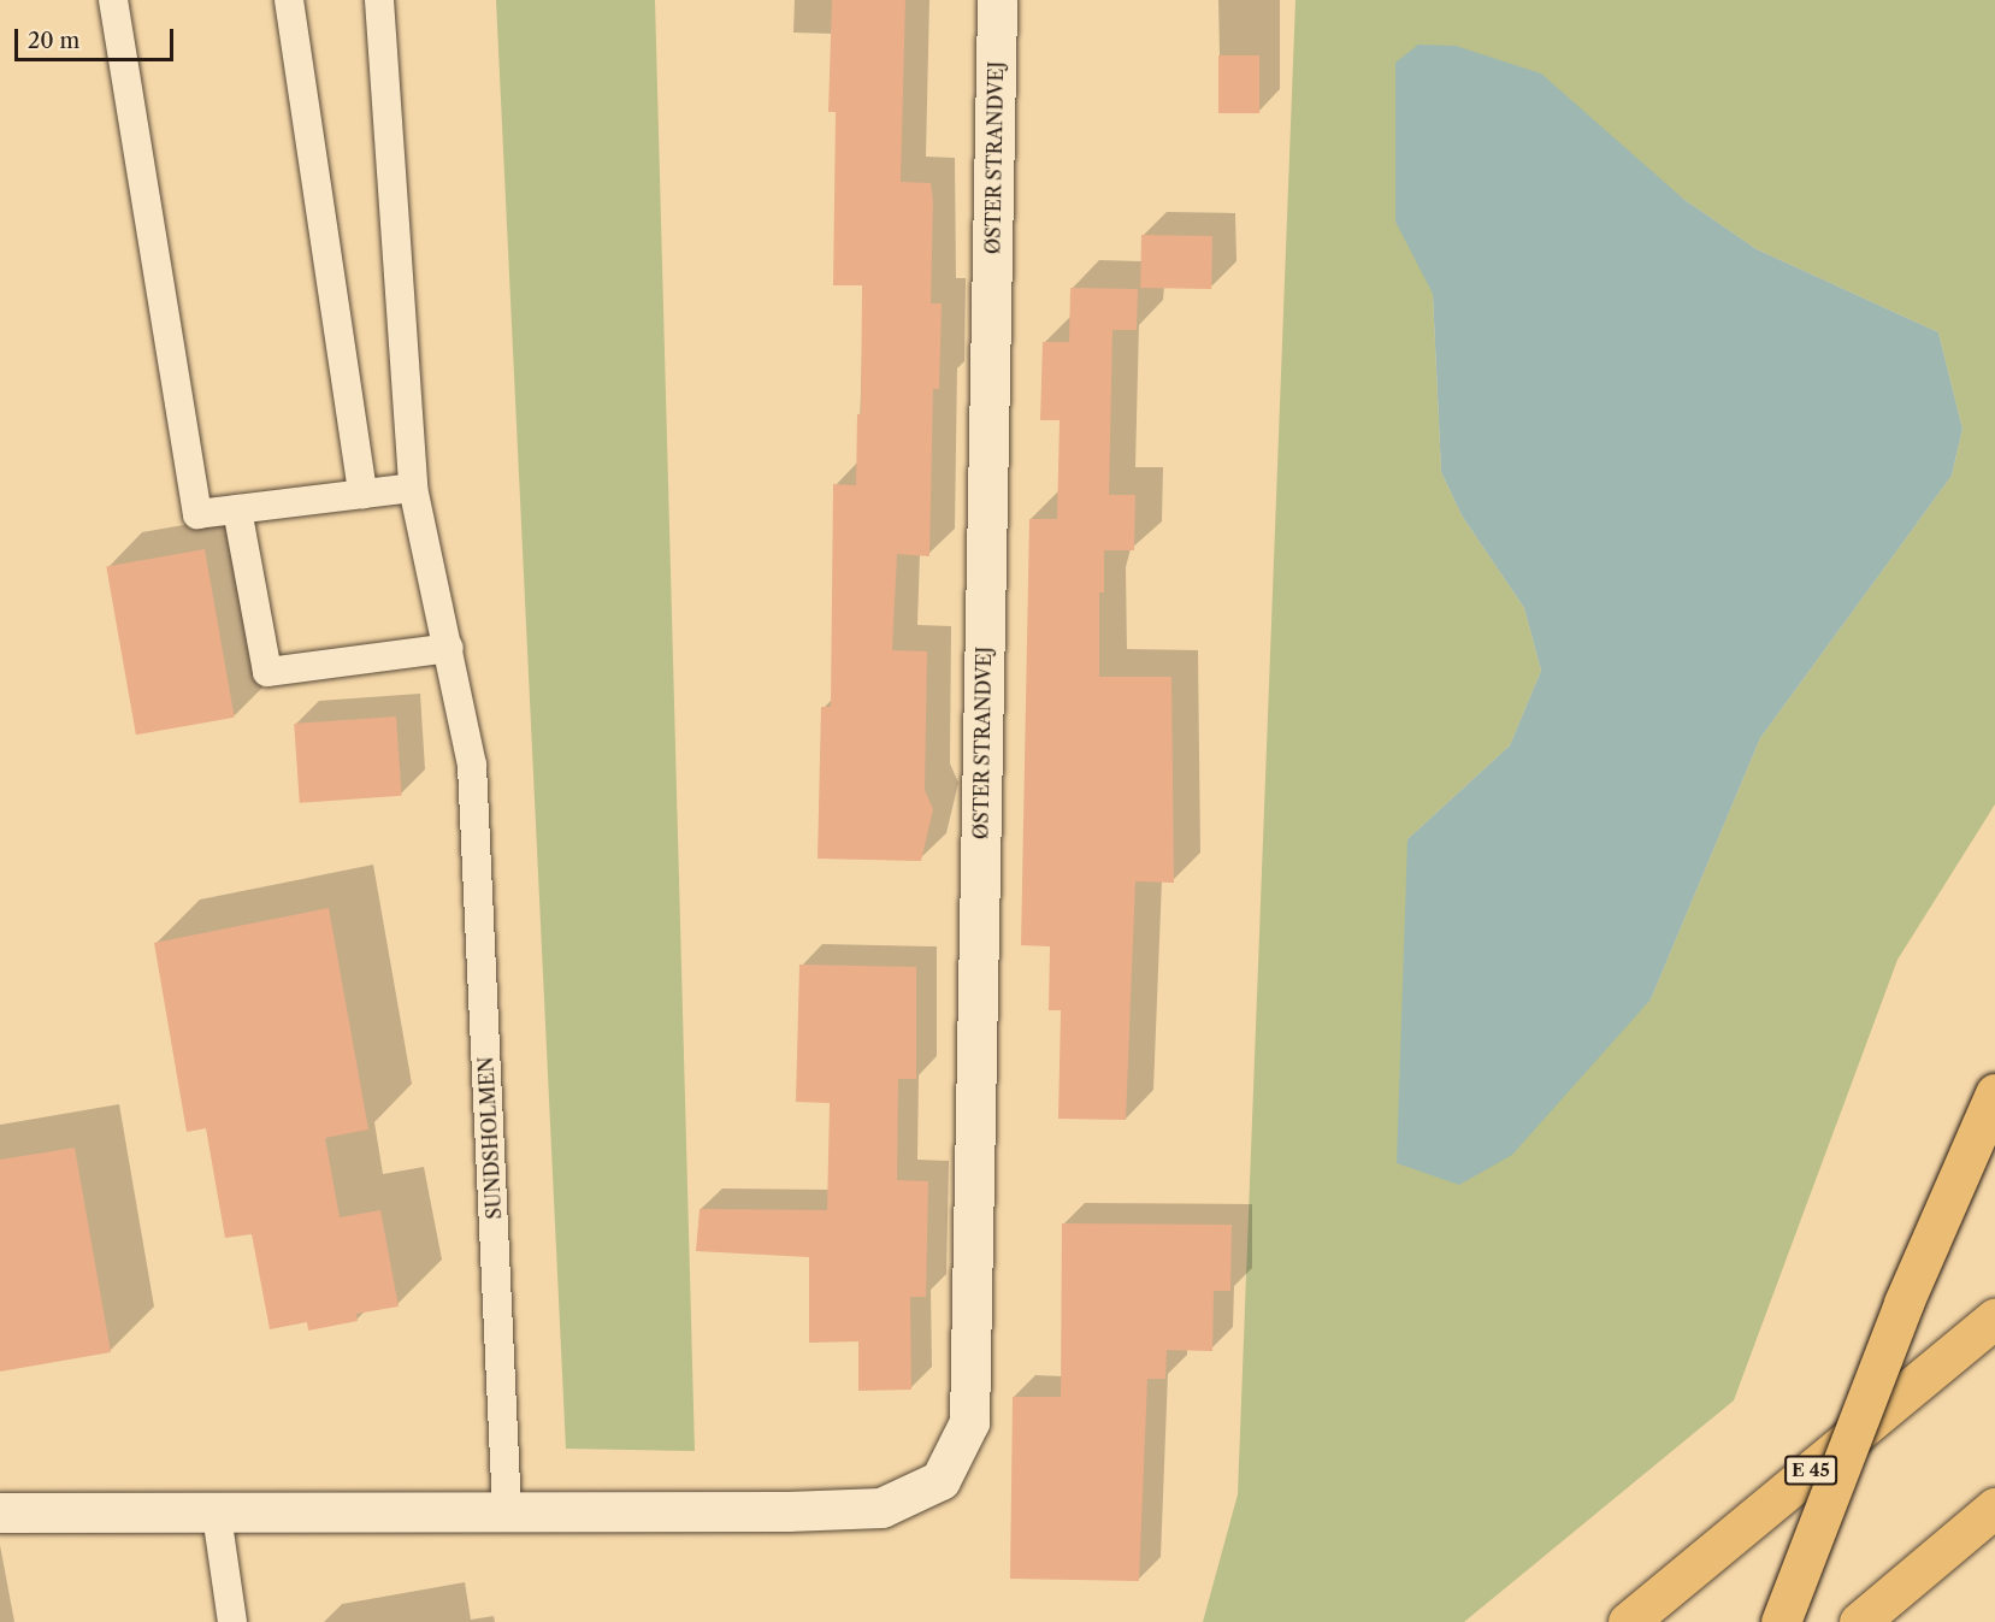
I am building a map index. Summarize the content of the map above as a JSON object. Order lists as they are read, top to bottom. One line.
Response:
{"streets":{"highway":["E 45"],"street":["ØSTER STRANDVEJ"],"lane":["SUNDSHOLMEN"]},"crossings":[["ØSTER STRANDVEJ","SUNDSHOLMEN"]],"scale_bar":"20 m"}
